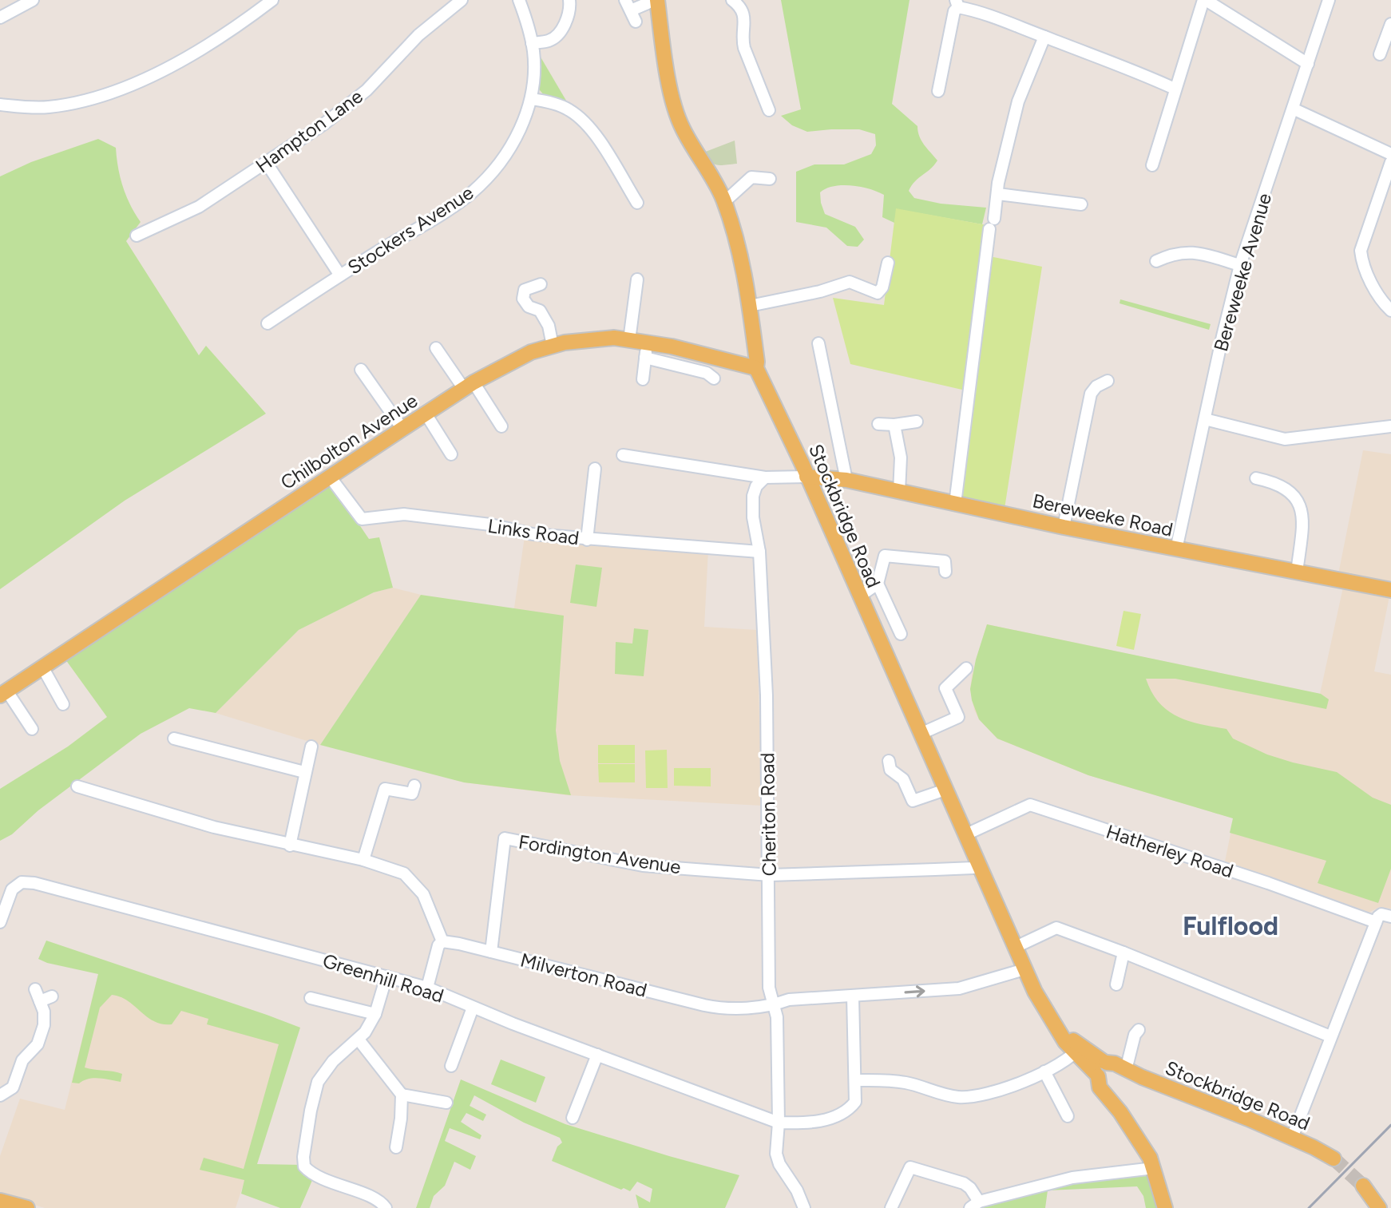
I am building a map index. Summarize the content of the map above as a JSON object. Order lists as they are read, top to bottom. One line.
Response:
{"streets":{"main road":["Chilbolton Avenue","Bereweeke Road","Stockbridge Road"],"street":["Hampton Lane","Stockers Avenue","Bereweeke Avenue","Links Road","Cheriton Road","Hatherley Road","Fordington Avenue","Milverton Road","Greenhill Road"]},"crossings":[["Bereweeke Avenue","Bereweeke Road"],["Chilbolton Avenue","Stockbridge Road"],["Chilbolton Avenue","Links Road"],["Bereweeke Road","Stockbridge Road"],["Stockbridge Road","Hatherley Road"],["Stockbridge Road","Milverton Road"],["Links Road","Cheriton Road"],["Cheriton Road","Fordington Avenue"],["Cheriton Road","Milverton Road"],["Cheriton Road","Greenhill Road"],["Fordington Avenue","Milverton Road"]],"districts":["Fulflood"]}
